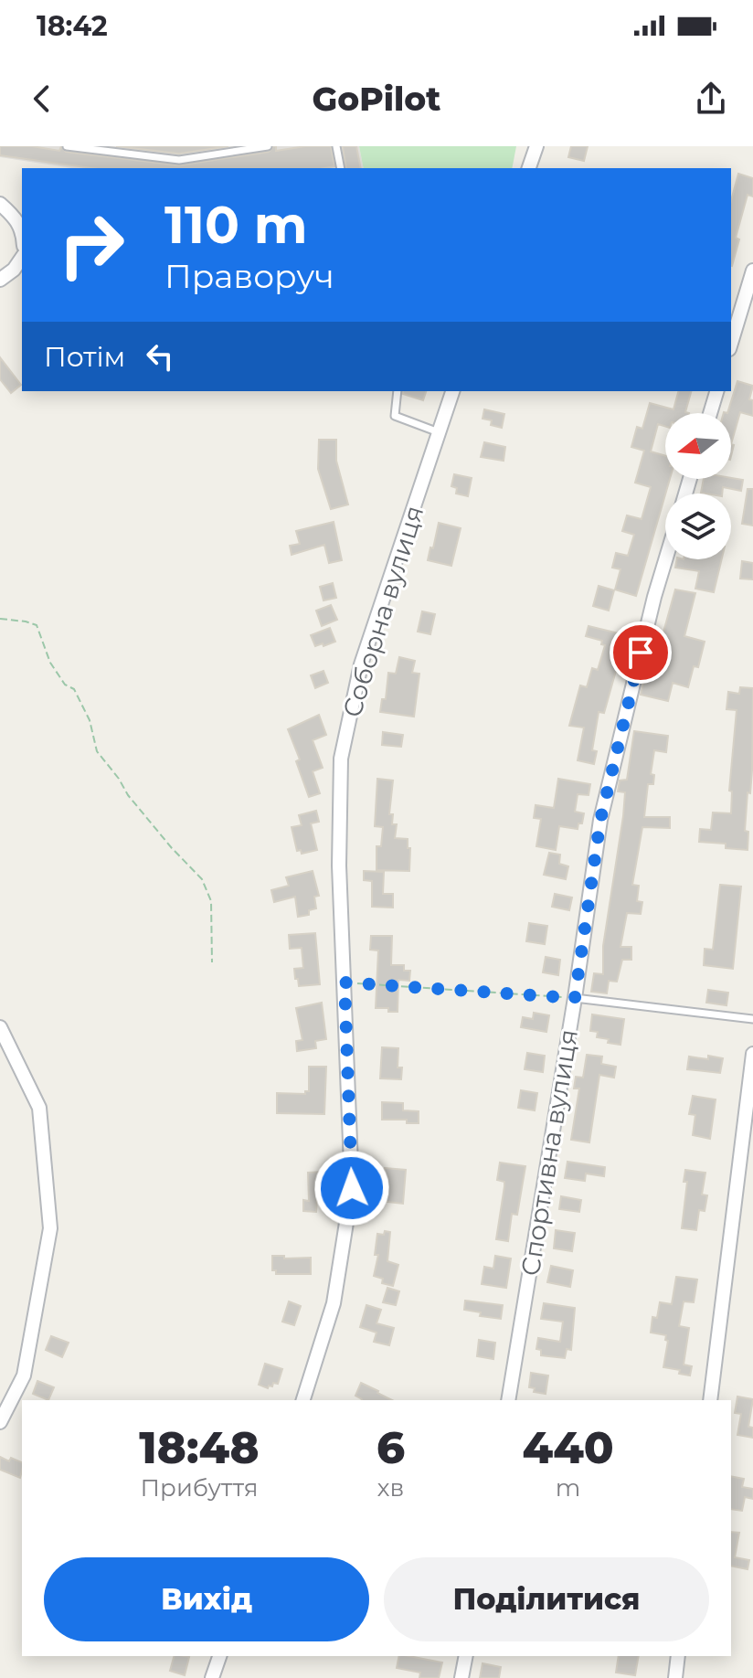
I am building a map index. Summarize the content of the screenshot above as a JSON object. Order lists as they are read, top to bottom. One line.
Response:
{"streets":{"street":["Соборна вулиця","Спортивна вулиця"]},"north":"left","page":{"status":"18:42","header":"GoPilot","turn":["110 m","Праворуч"],"then":"Потім","eta":["18:48","Прибуття","6","хв","440","m"],"buttons":["Вихід","Поділитися"]}}
